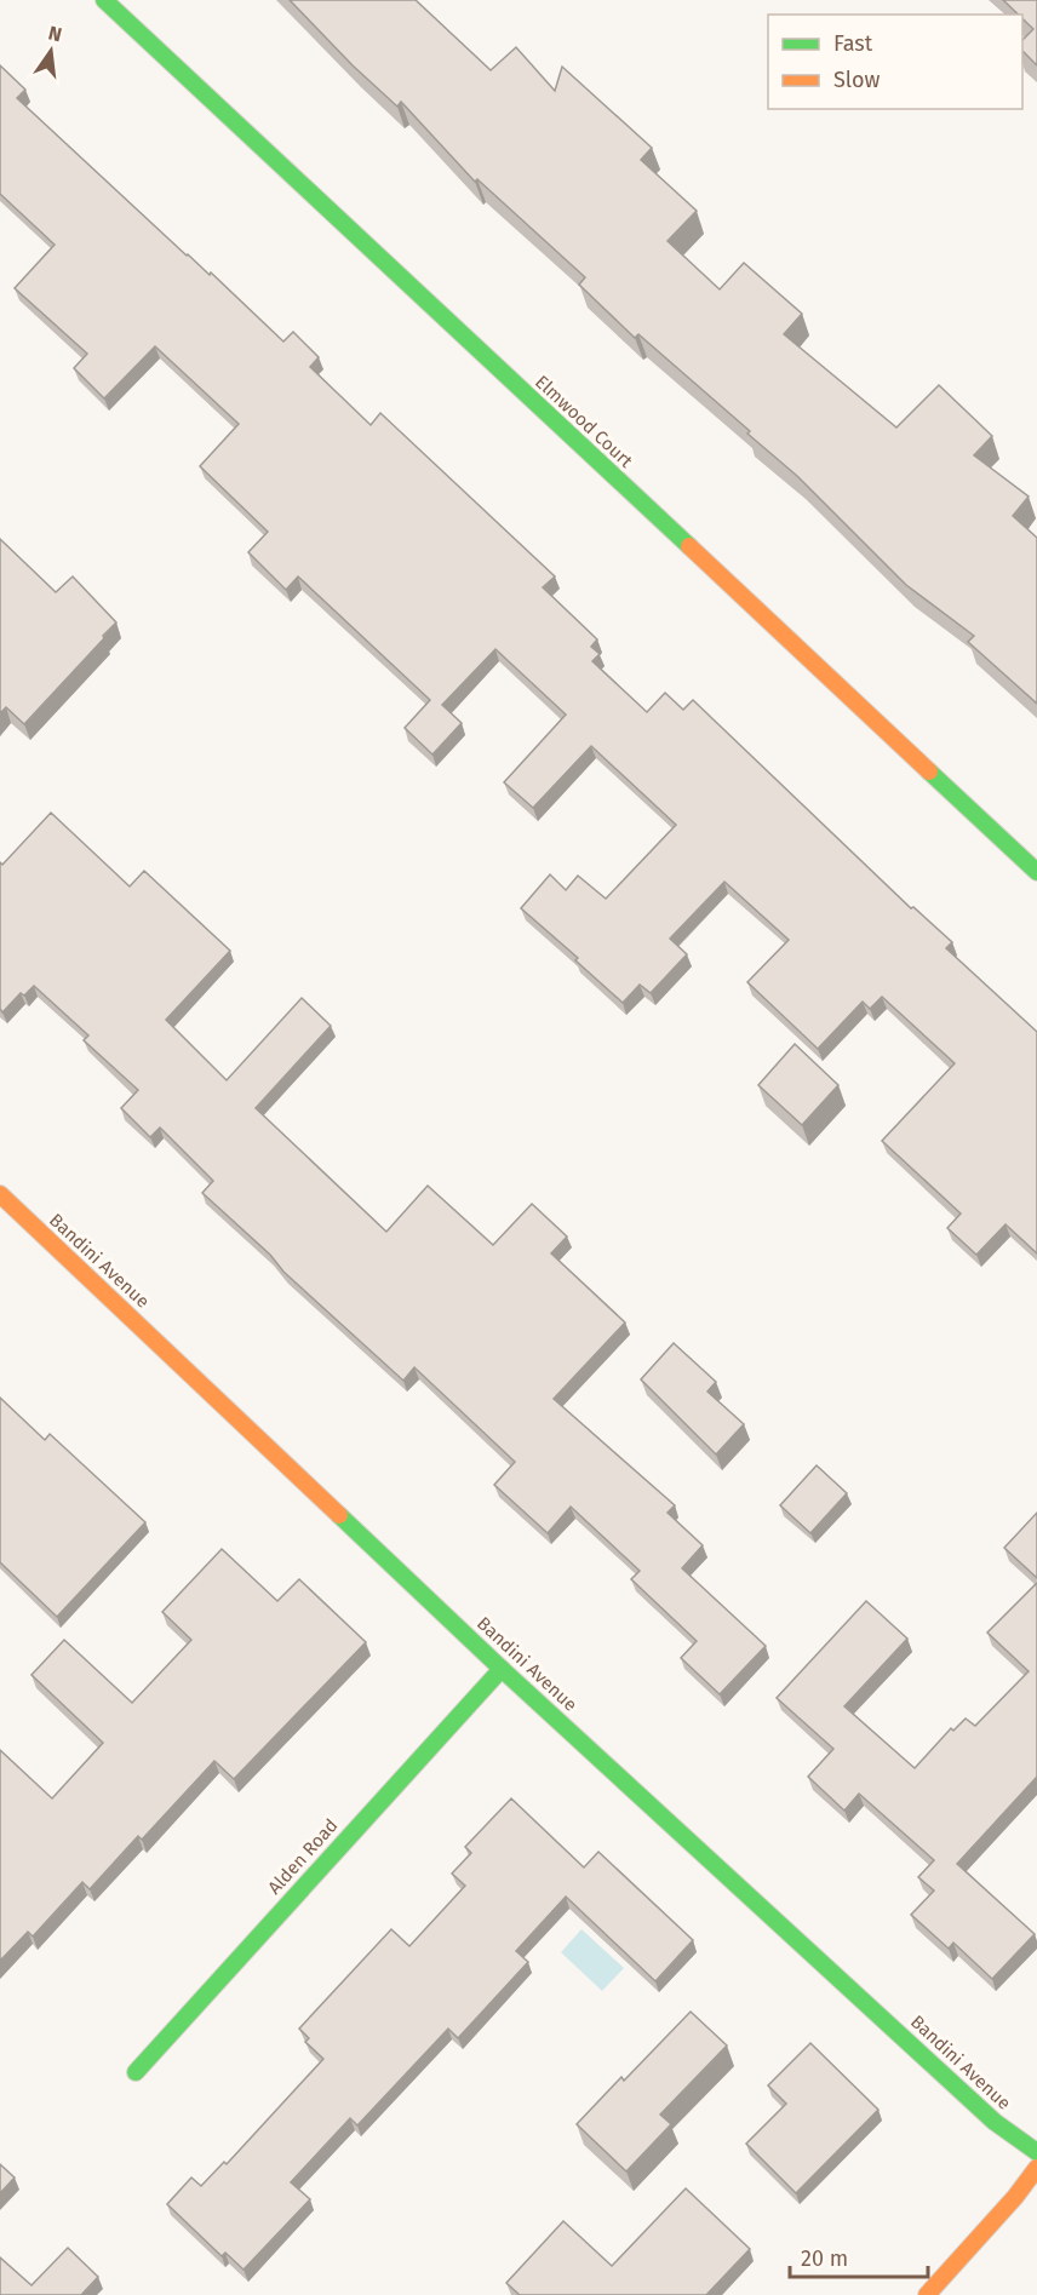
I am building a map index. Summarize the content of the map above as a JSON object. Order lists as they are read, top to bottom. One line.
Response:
{"streets":{"street":["Elmwood Court","Bandini Avenue","Alden Road"]},"crossings":[["Bandini Avenue","Alden Road"]],"legend":["Fast","Slow"],"scale_bar":"20 m","north":"top"}
